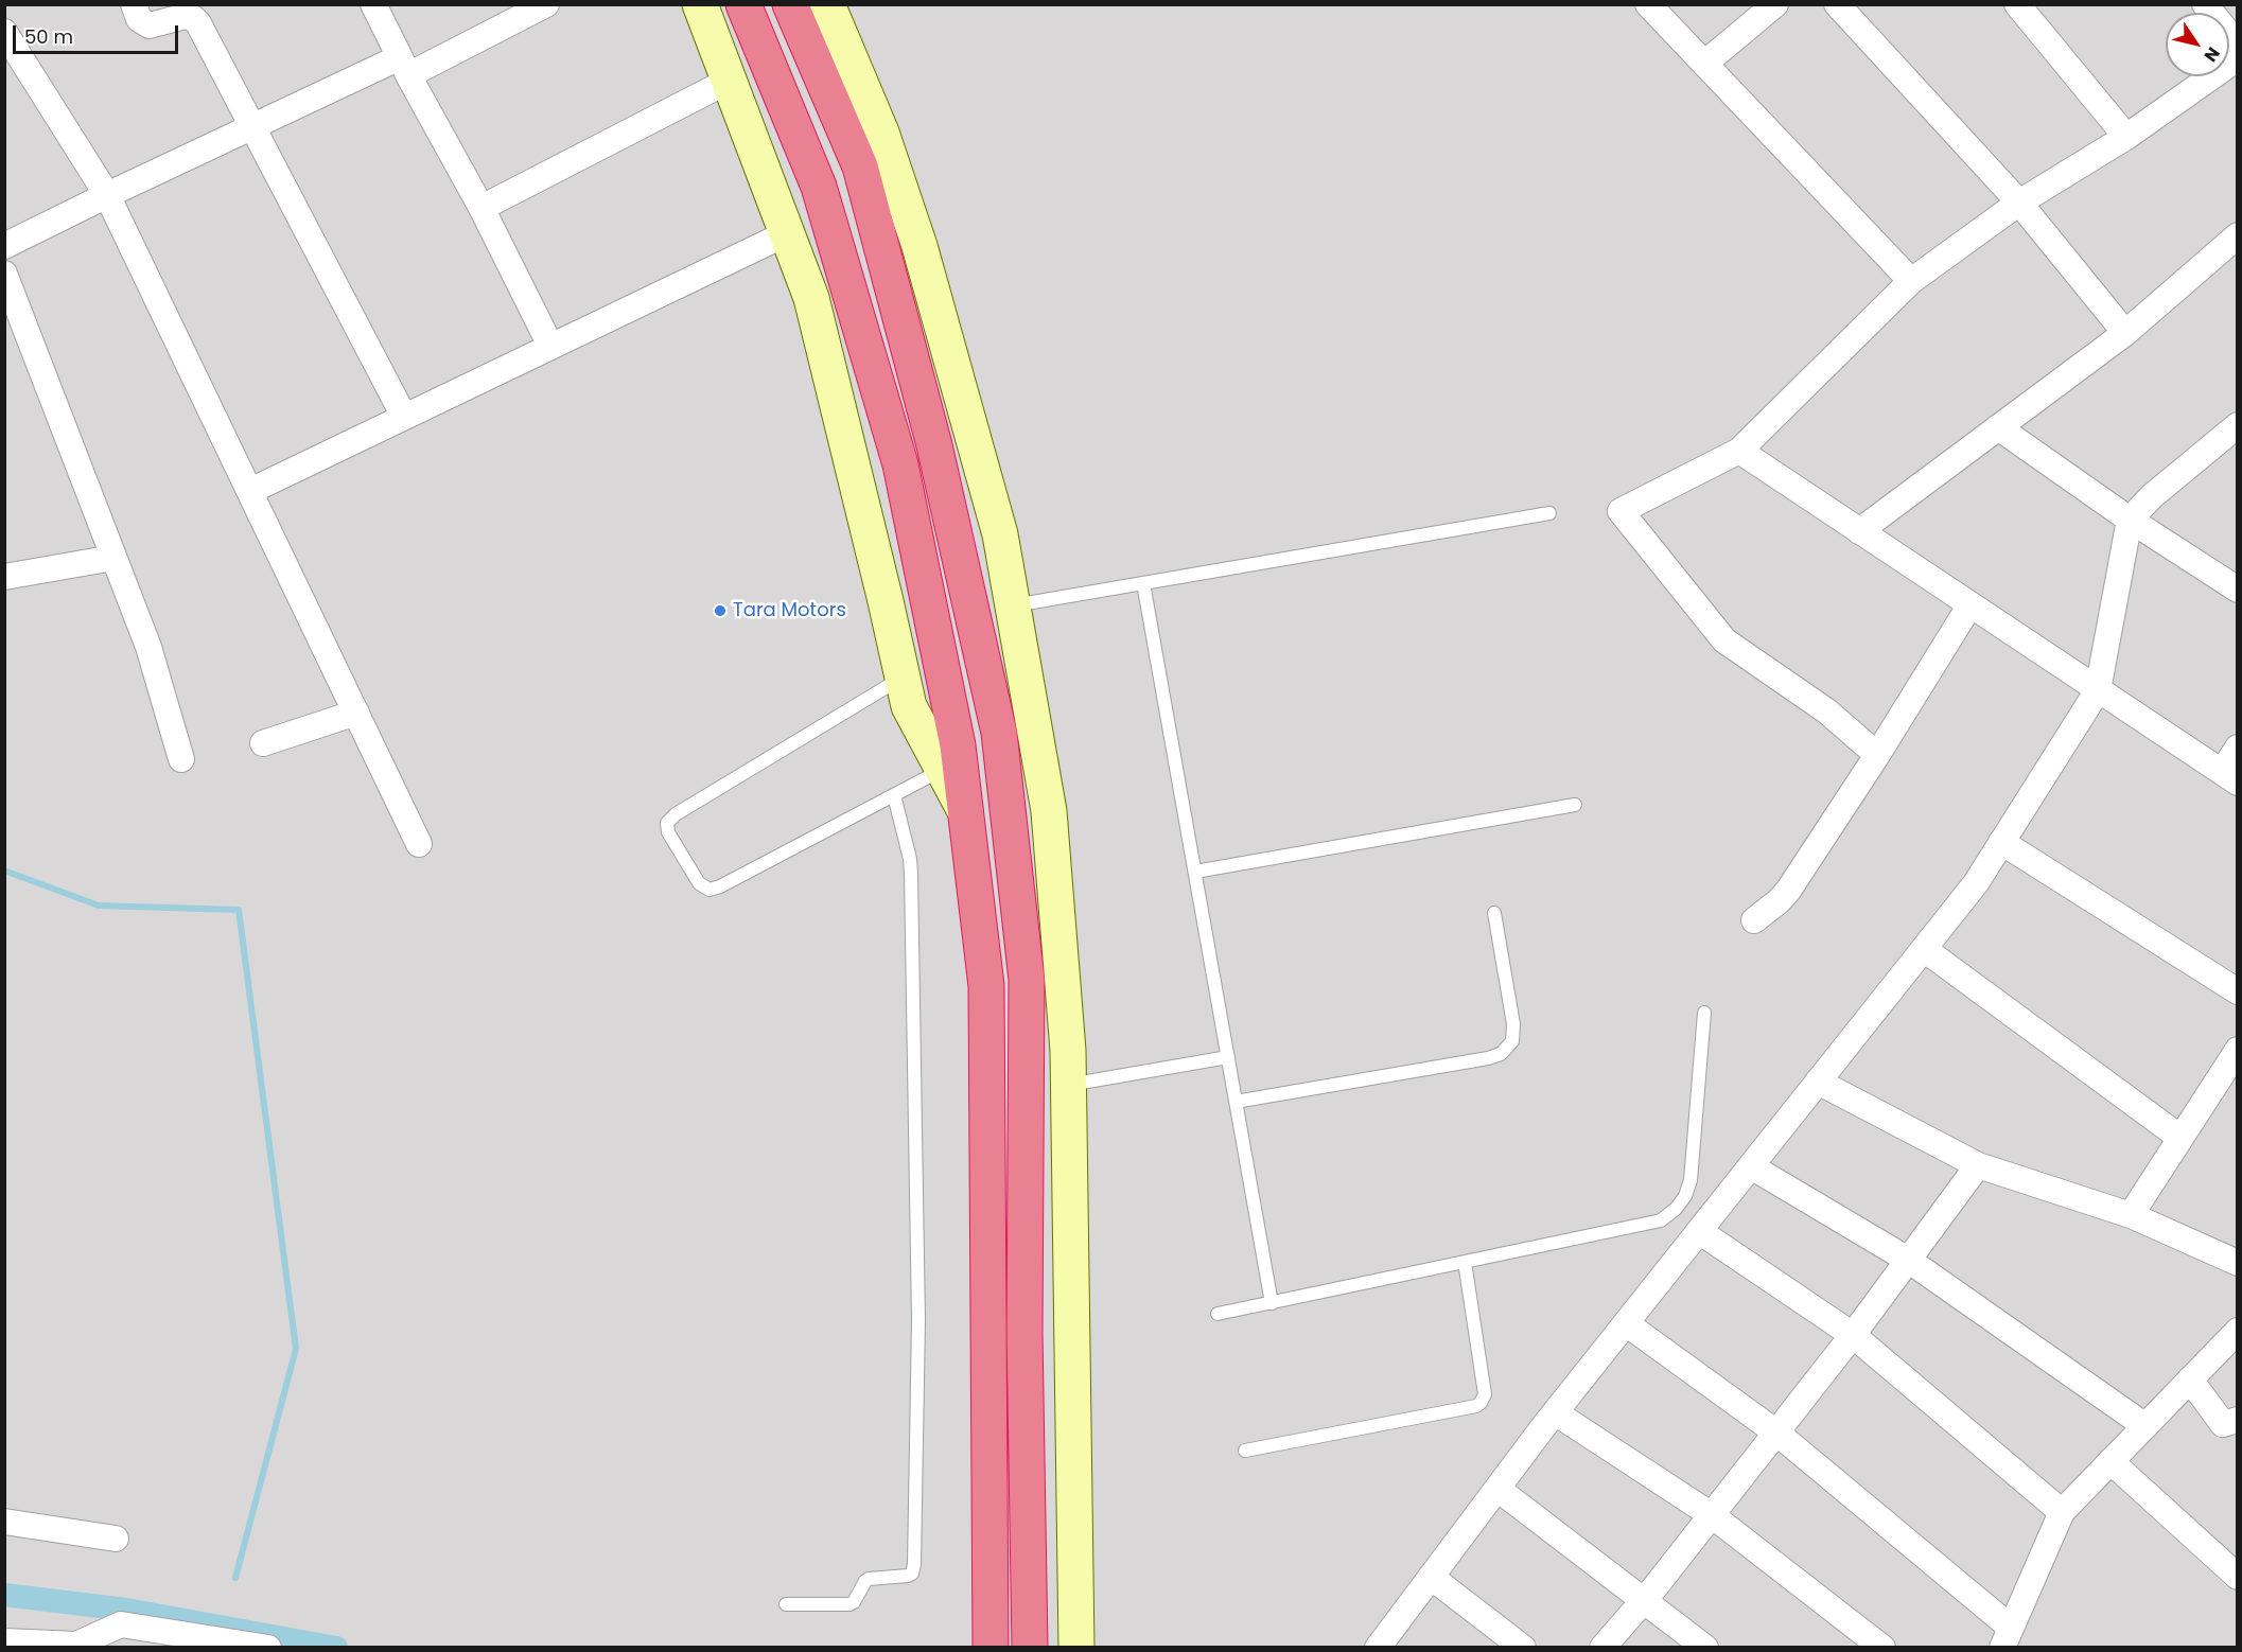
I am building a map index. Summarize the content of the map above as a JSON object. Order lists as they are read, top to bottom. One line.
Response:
{"places":["Tara Motors"],"scale_bar":"50 m","north":"bottom right"}
